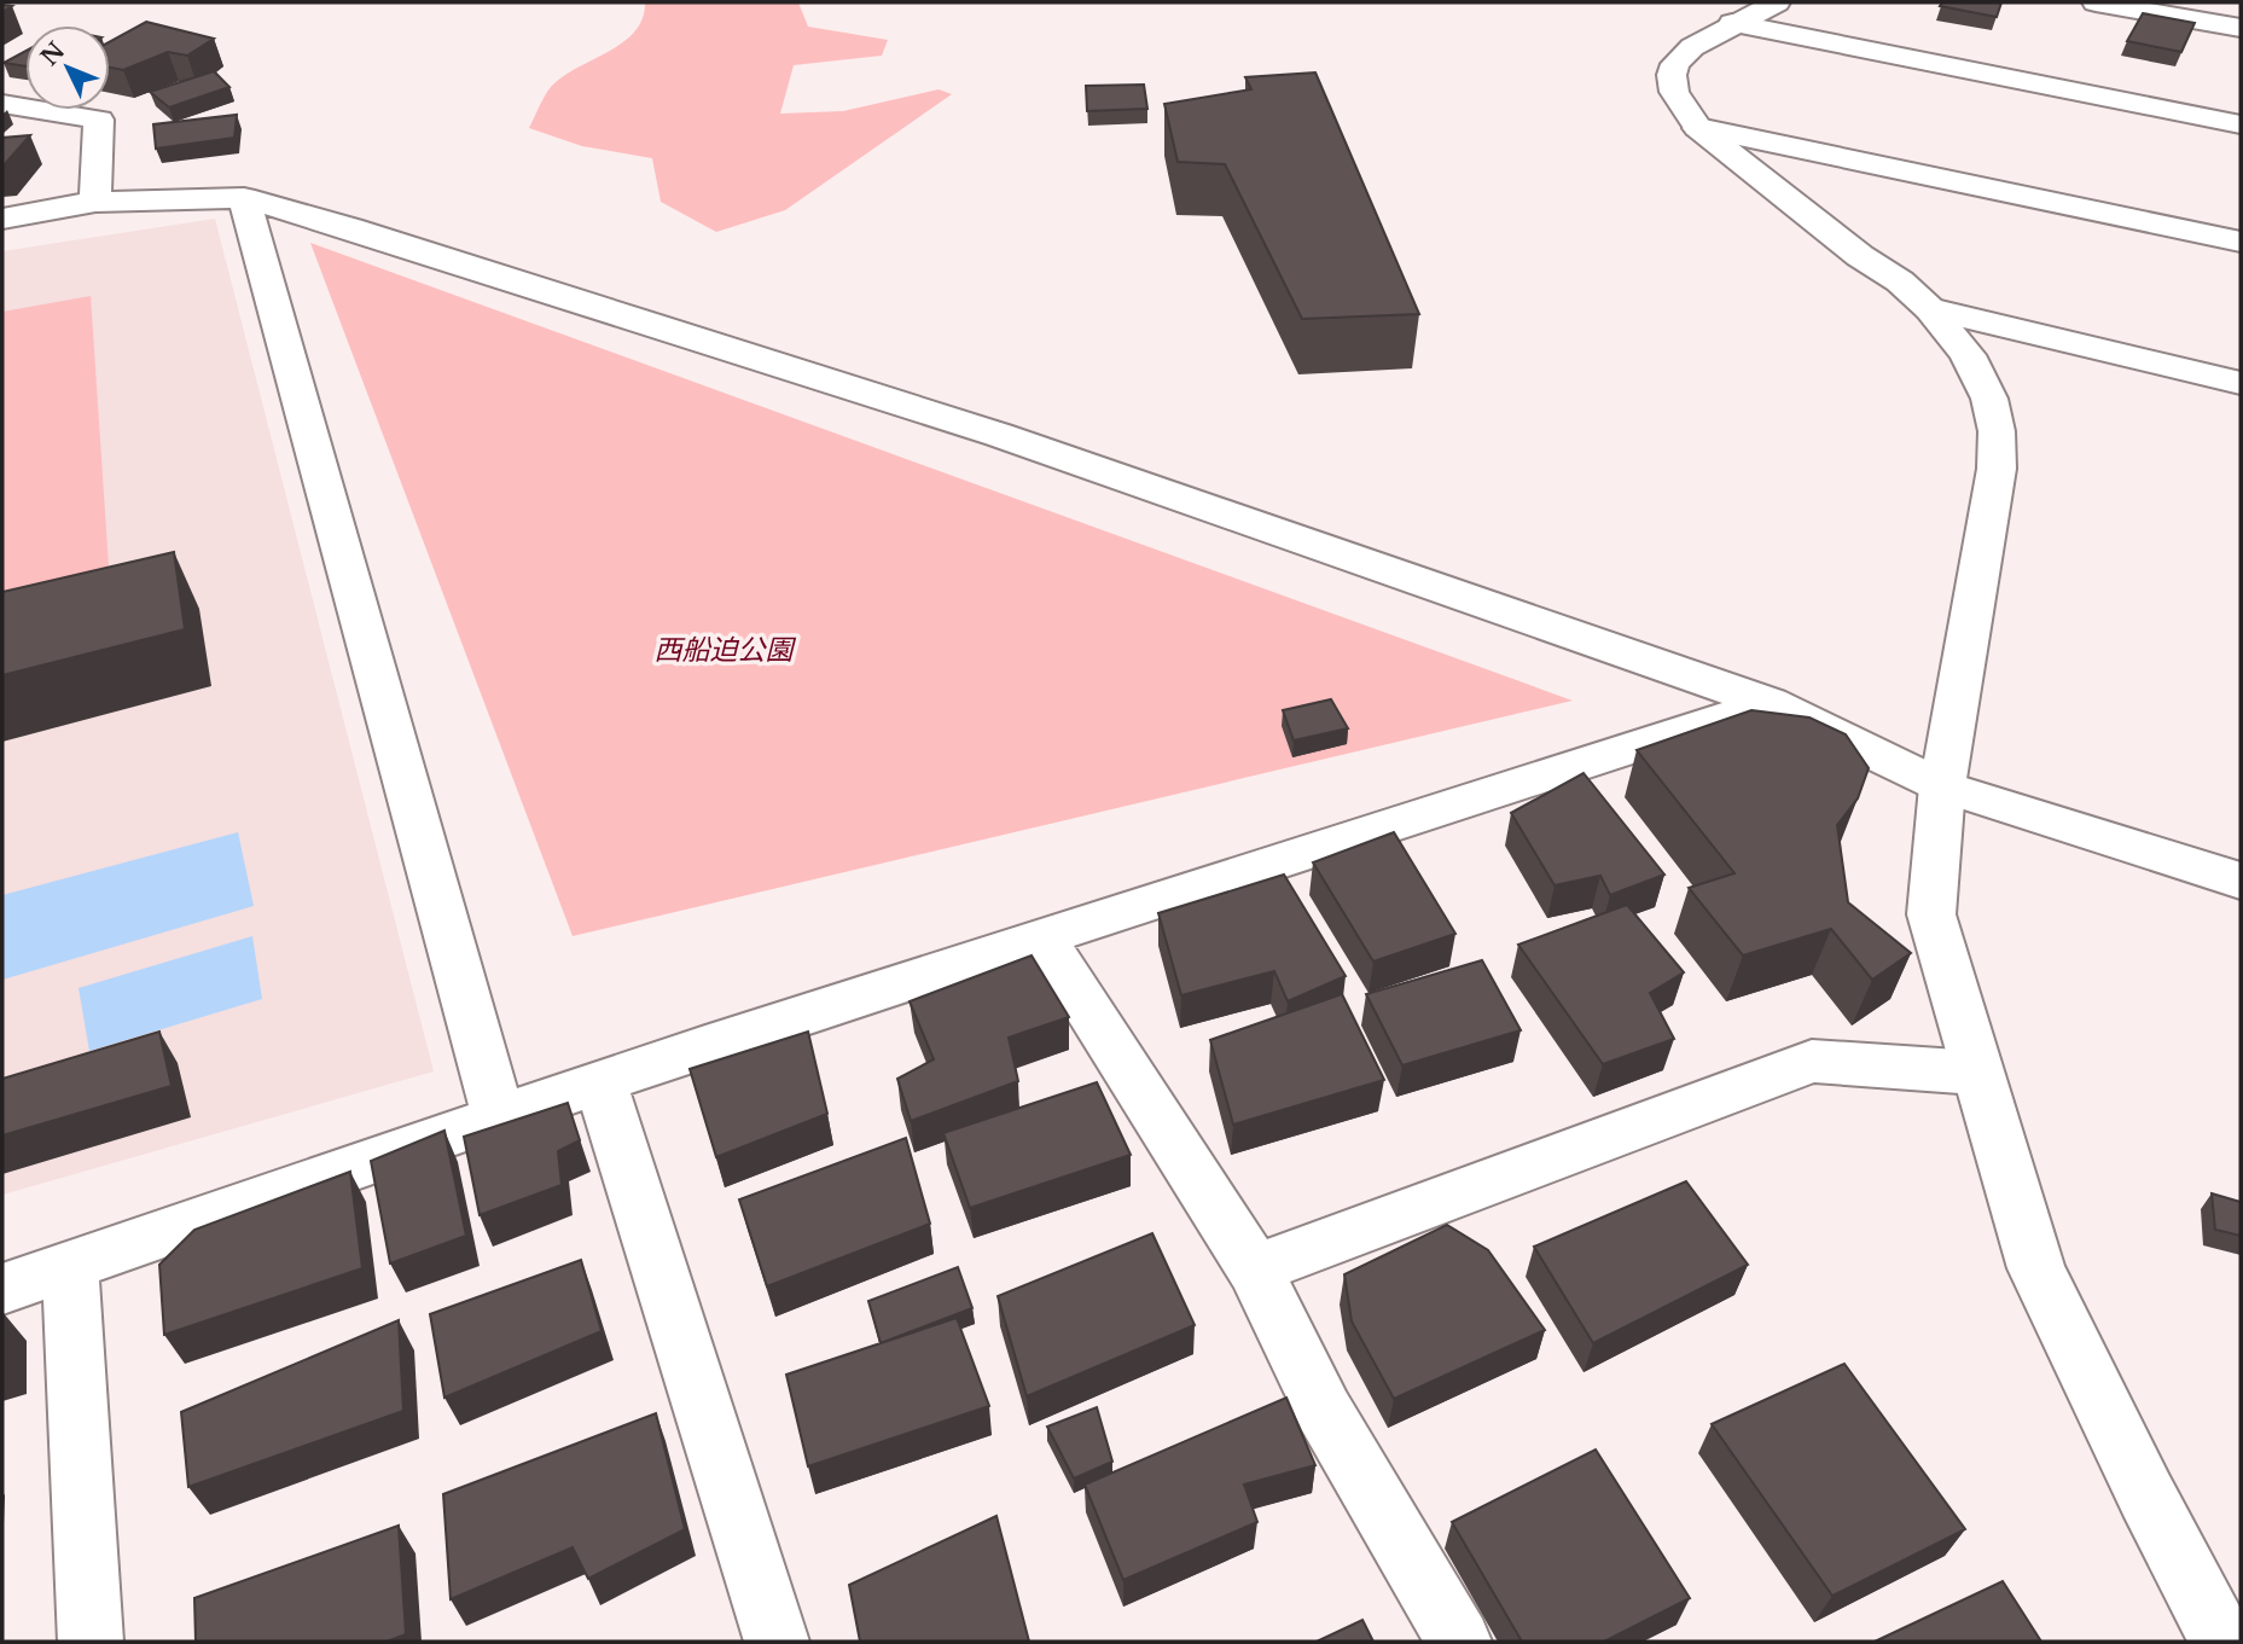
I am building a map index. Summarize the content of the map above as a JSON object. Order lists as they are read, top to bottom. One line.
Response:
{"parks":["西船迫公園"],"north":"top left"}
